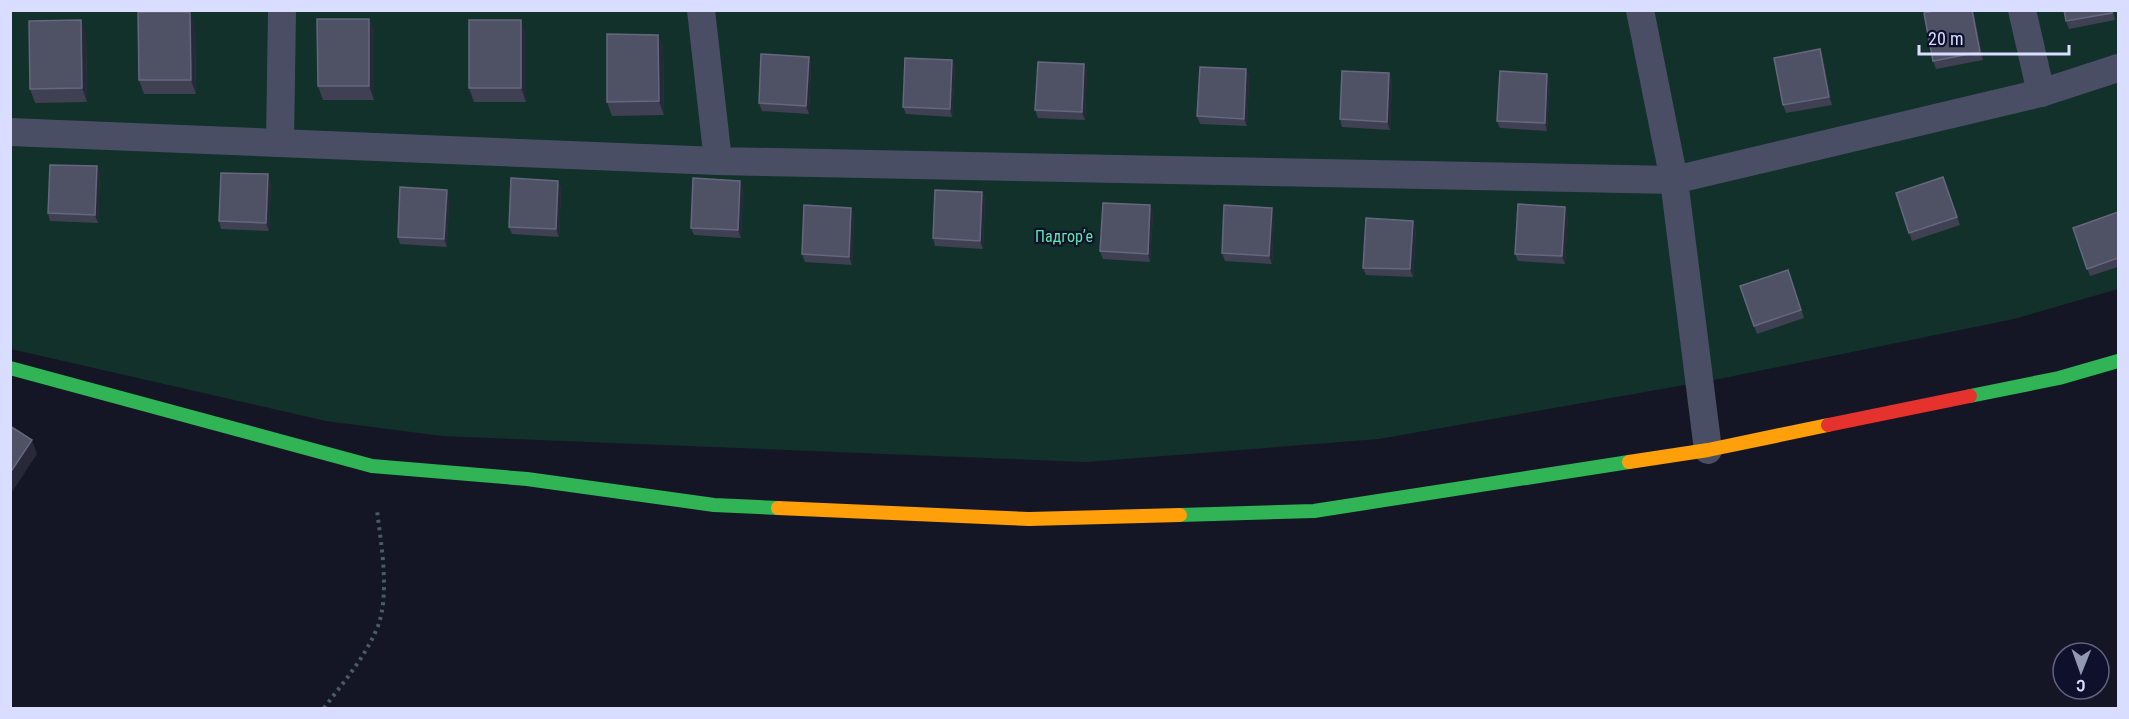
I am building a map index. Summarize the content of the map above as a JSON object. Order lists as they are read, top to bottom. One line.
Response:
{"parks":["Падгорʼе"],"scale_bar":"20 m","north":"bottom"}
